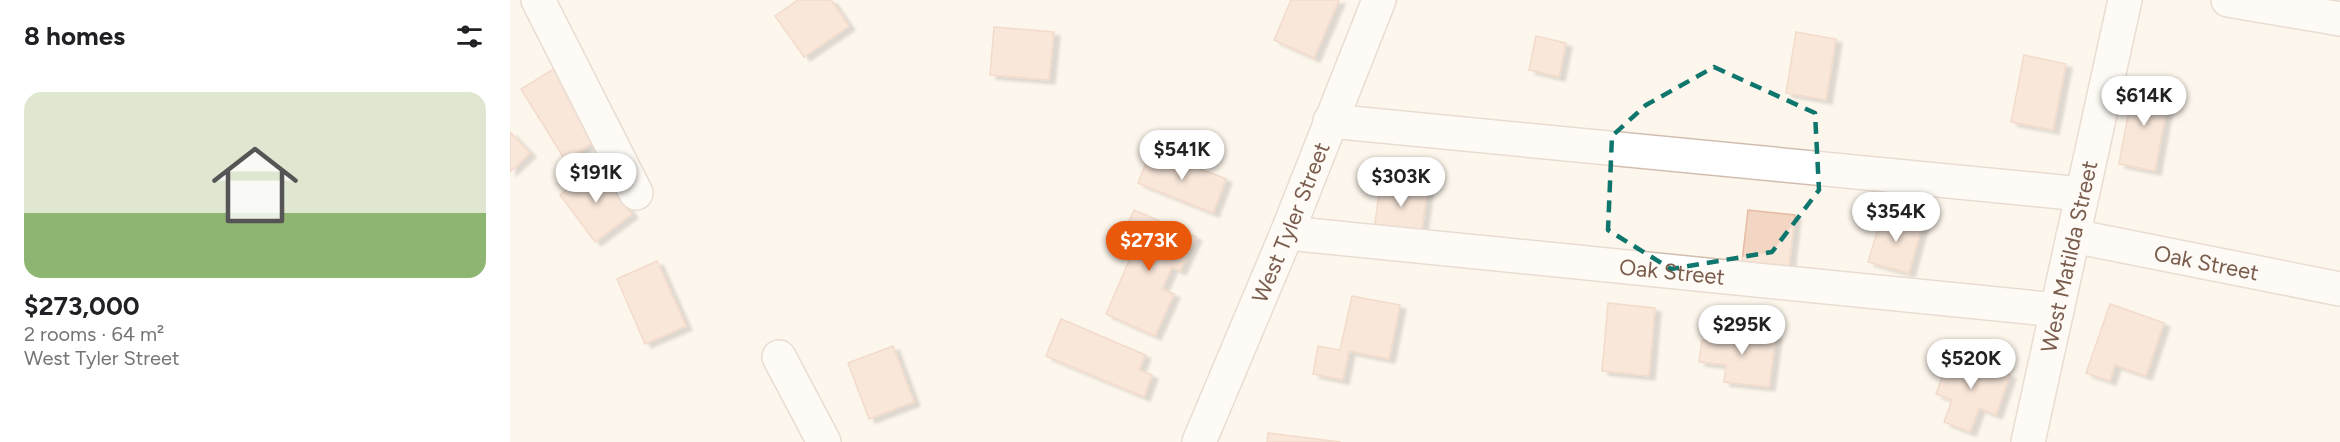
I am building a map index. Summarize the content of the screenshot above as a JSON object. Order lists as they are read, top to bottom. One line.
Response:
{"streets":{"street":["West Tyler Street","West Matilda Street","Oak Street"]},"crossings":[["West Tyler Street","Oak Street"],["West Matilda Street","Oak Street"]],"page":{"heading":"8 homes","list":[{"name":"$273,000","note":"2 rooms · 64 m² · West Tyler Street"}],"price":["$614K","$541K","$191K","$303K","$354K","$273K","$295K","$520K"]}}
